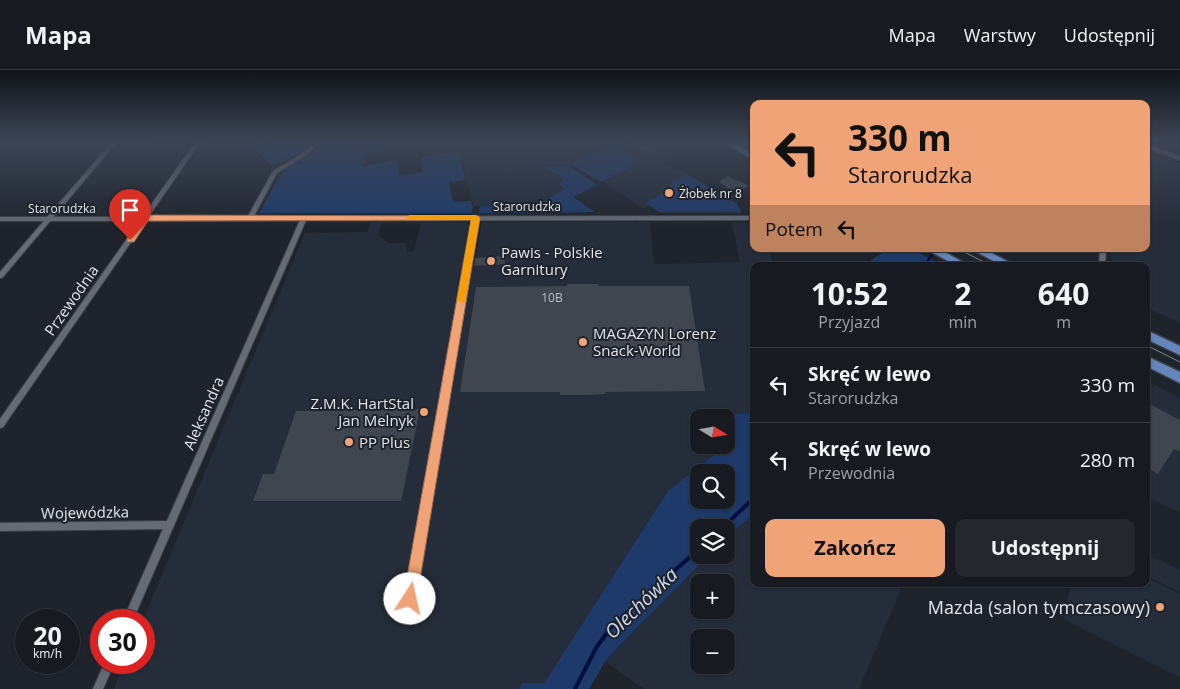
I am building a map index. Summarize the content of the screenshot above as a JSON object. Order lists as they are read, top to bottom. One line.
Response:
{"streets":{"street":["Starorudzka","Przewodnia","Aleksandra","Wojewódzka"]},"crossings":[["Starorudzka","Przewodnia"],["Starorudzka","Aleksandra"],["Aleksandra","Wojewódzka"]],"water":["Olechówka"],"places":["Żłobek nr 8","Pawis - Polskie Garnitury","MAGAZYN Lorenz Snack-World","Z.M.K. HartStal Jan Melnyk","PP Plus","Mazda (salon tymczasowy)"],"house_numbers":["10B"],"north":"right","page":{"header":"Mapa","nav":["Mapa","Warstwy","Udostępnij"],"turn":["330 m","Starorudzka"],"then":"Potem","eta":["10:52","Przyjazd","2","min","640","m"],"list":[{"name":"Skręć w lewo","note":"Starorudzka","value":"330 m"},{"name":"Skręć w lewo","note":"Przewodnia","value":"280 m"}],"map_buttons":["+","−"],"buttons":["Zakończ","Udostępnij"],"speed":"20 km/h","limit":"30"}}
